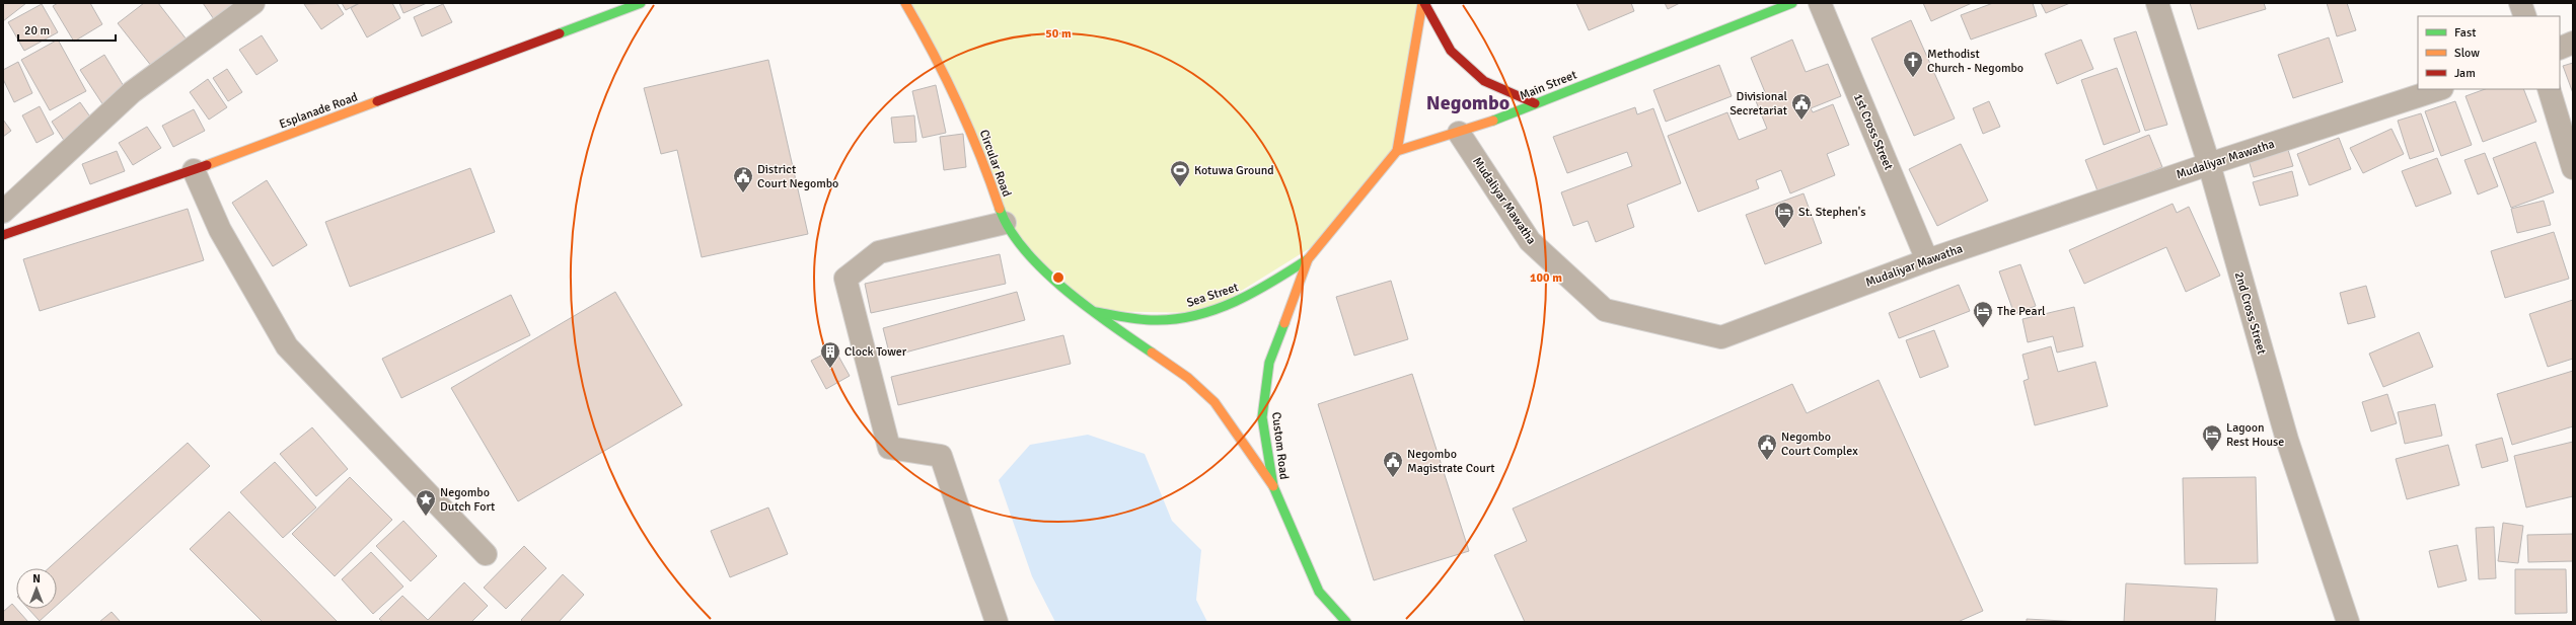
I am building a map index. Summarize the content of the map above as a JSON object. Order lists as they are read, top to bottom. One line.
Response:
{"streets":{"street":["Main Street","Esplanade Road","1st Cross Street","Mudaliyar Mawatha","Circular Road","Sea Street","2nd Cross Street","Custom Road"]},"crossings":[["Main Street","Mudaliyar Mawatha"],["1st Cross Street","Mudaliyar Mawatha"],["Mudaliyar Mawatha","2nd Cross Street"],["Circular Road","Sea Street"],["Circular Road","Custom Road"],["Sea Street","Custom Road"]],"districts":["Negombo"],"places":{"church":["Methodist Church - Negombo"],"public building":["Divisional Secretariat","District Court Negombo","Negombo Court Complex","Negombo Magistrate Court"],"sports":["Kotuwa Ground"],"hotel":["St. Stephen's","The Pearl","Lagoon Rest House"],"building":["Clock Tower"],"place":["Negombo Dutch Fort"]},"legend":["Fast","Slow","Jam"],"scale_bar":"20 m","north":"top","rings":["50 m","100 m"]}
